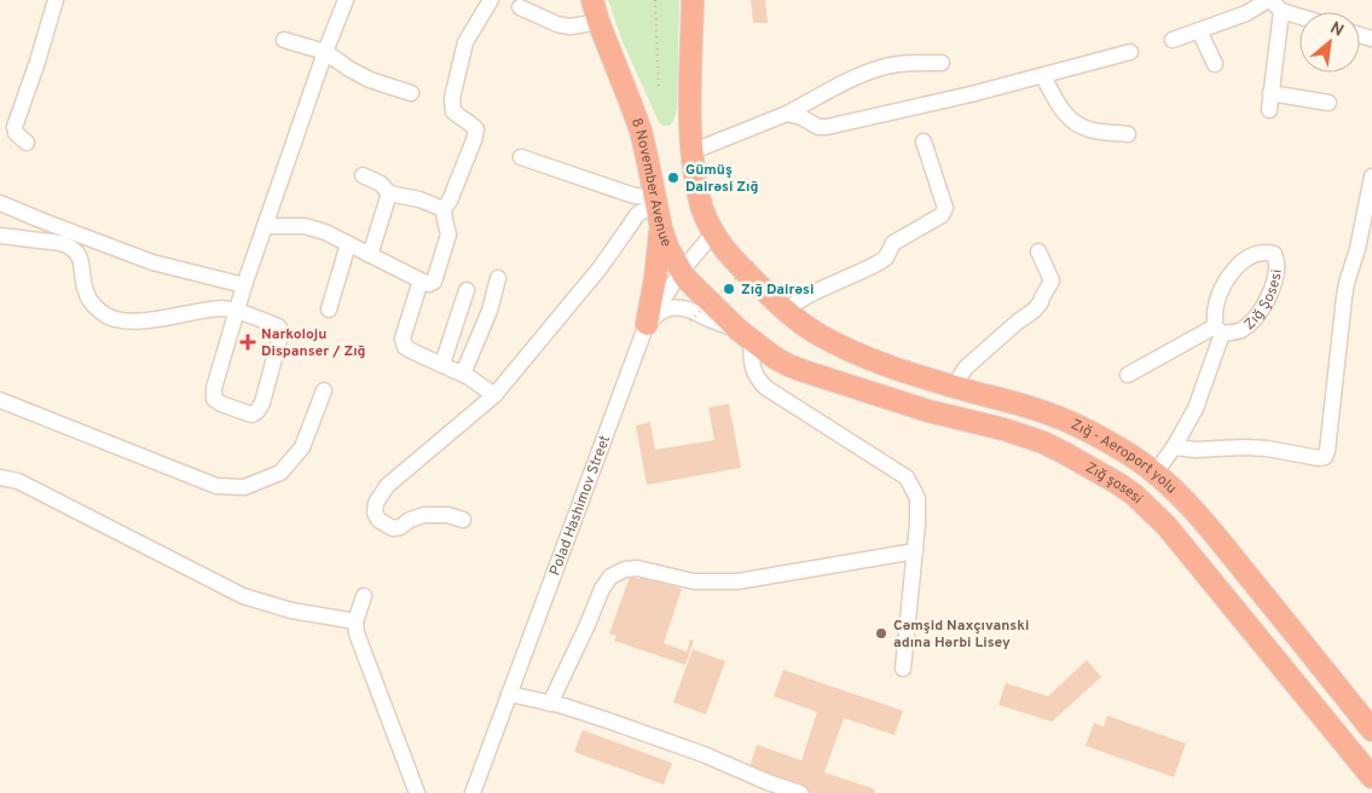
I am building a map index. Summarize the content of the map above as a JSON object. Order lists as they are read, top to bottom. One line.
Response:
{"streets":{"highway":["8 November Avenue","Zığ - Aeroport yolu","Zığ şosesi"],"street":["Zığ Şosesi","Polad Hashimov Street"]},"crossings":[["8 November Avenue","Zığ şosesi"],["8 November Avenue","Polad Hashimov Street"],["Zığ Şosesi","Zığ - Aeroport yolu"]],"places":{"other":["Gümüş Dairəsi Zığ","Zığ Dairəsi","Cəmşid Naxçıvanski adına Hərbi Lisey"],"health":["Narkoloju Dispanser / Zığ"]},"north":"top right"}
